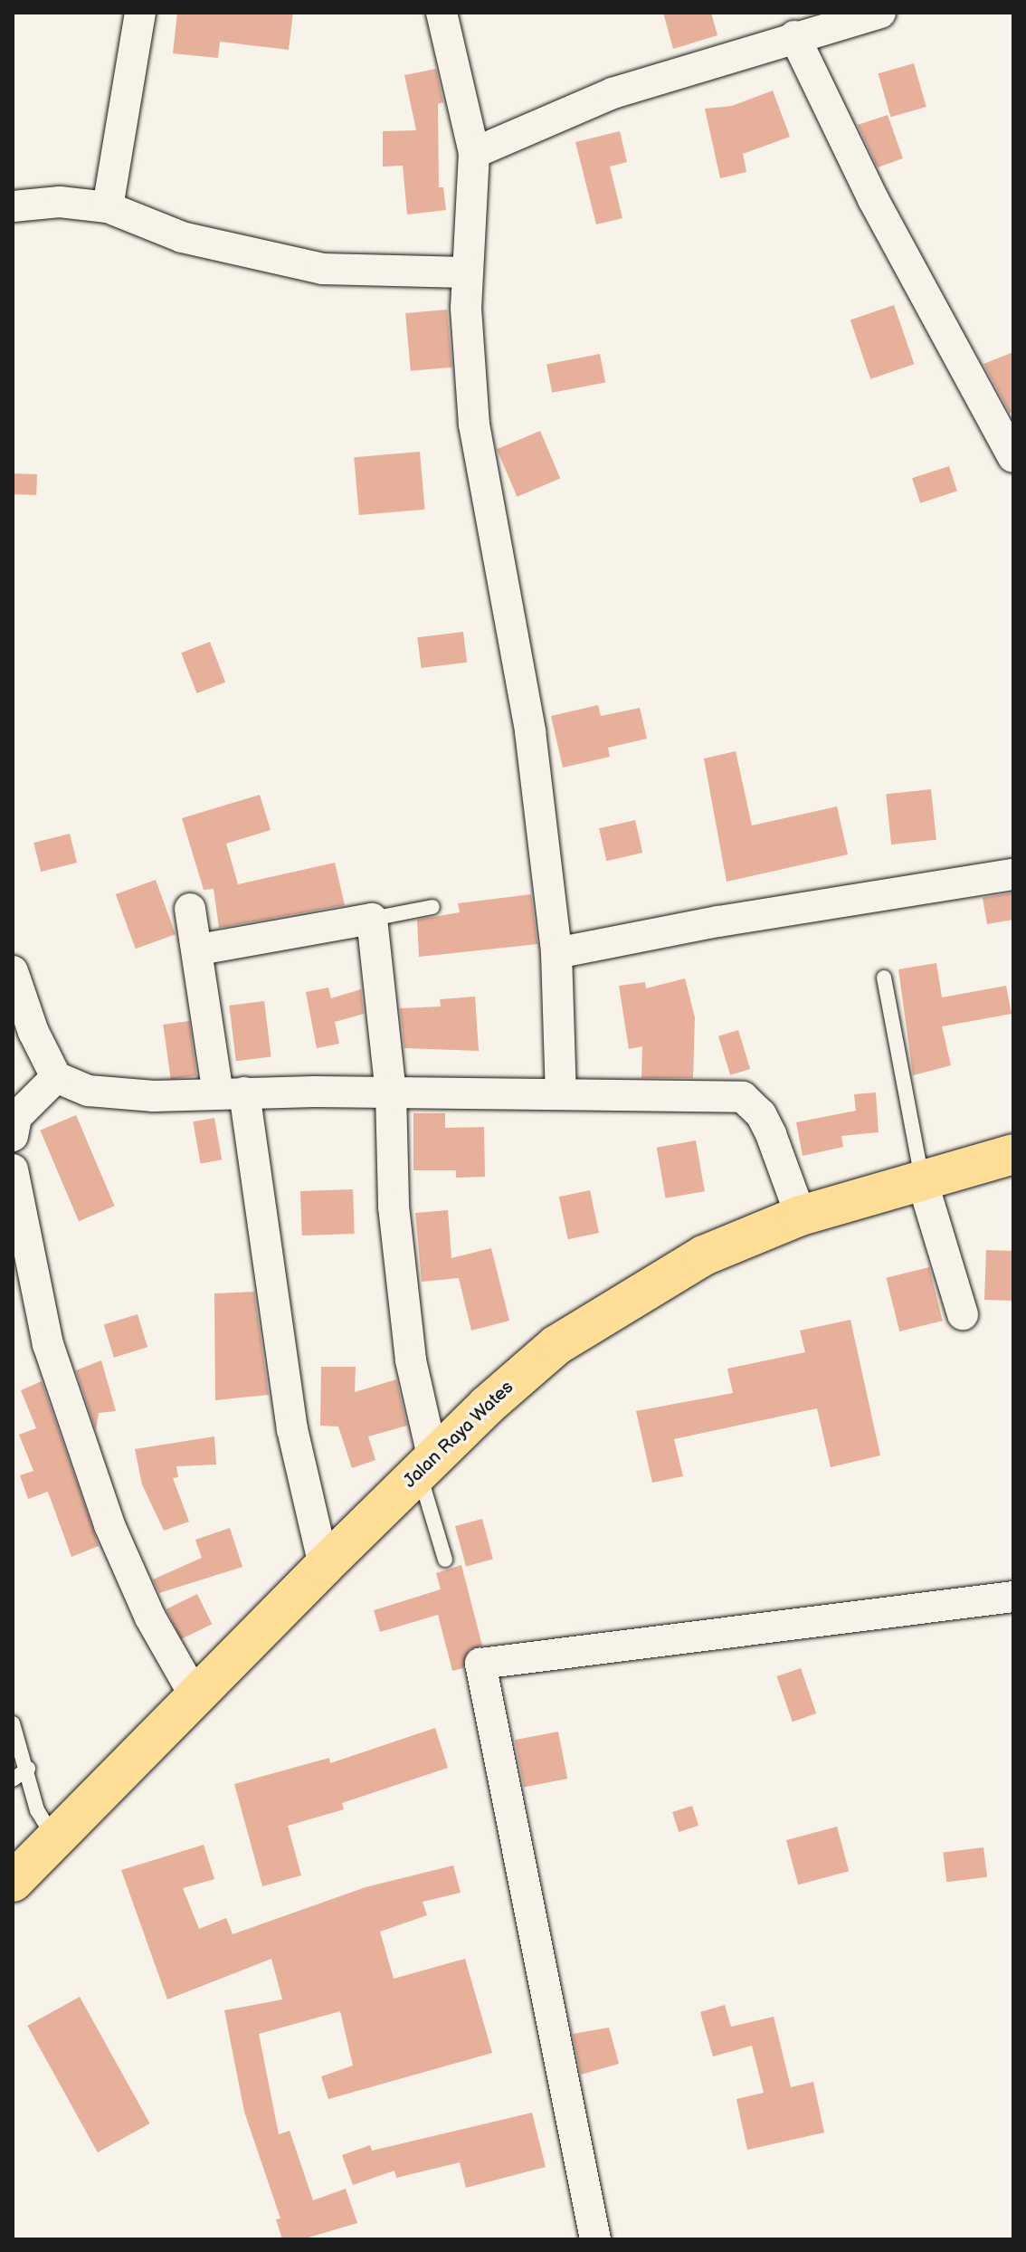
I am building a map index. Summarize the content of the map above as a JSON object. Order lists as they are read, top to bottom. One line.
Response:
{"streets":{"highway":["Jalan Raya Wates"]}}
